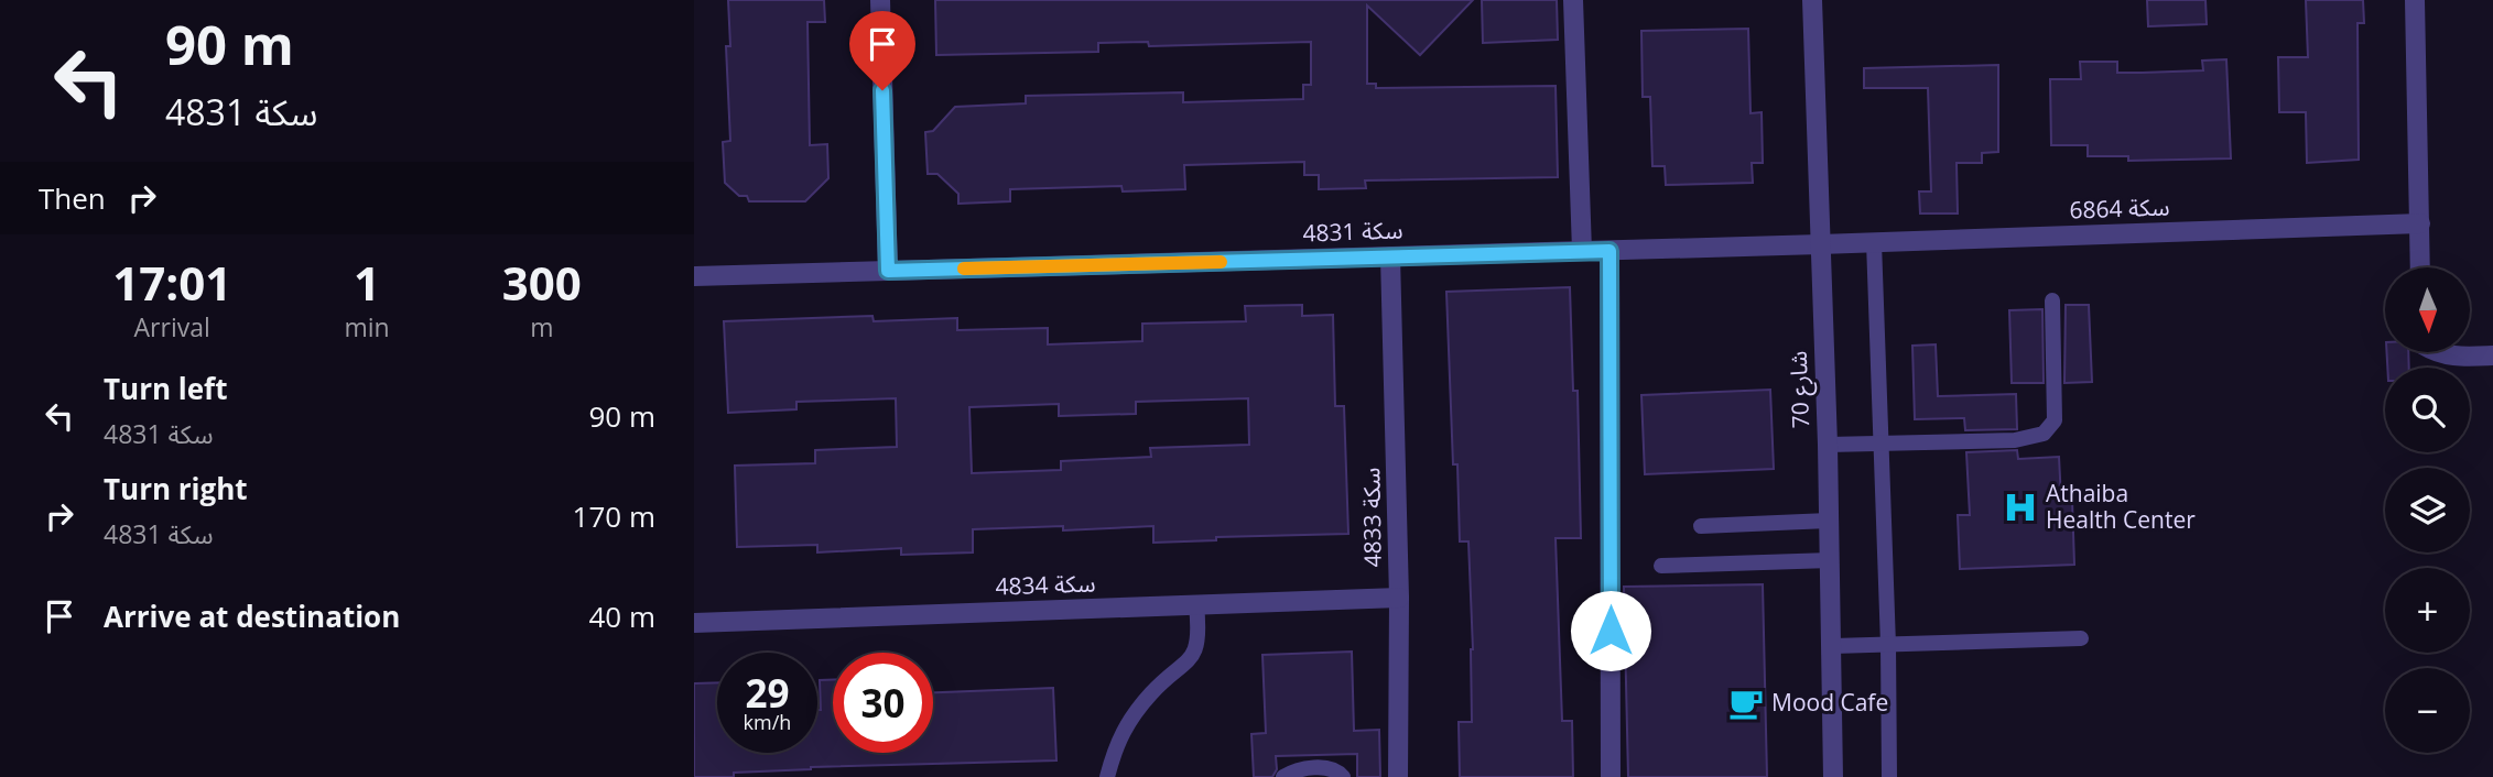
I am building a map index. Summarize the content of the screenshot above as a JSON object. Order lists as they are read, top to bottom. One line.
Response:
{"streets":{"street":["سكة 6864","سكة 4831","شارع 70","سكة 4833","سكة 4834"]},"crossings":[["سكة 6864","سكة 4831"],["سكة 6864","شارع 70"],["سكة 4831","شارع 70"],["سكة 4831","سكة 4833"],["سكة 4833","سكة 4834"]],"places":{"hospital":["Athaiba Health Center"],"cafe":["Mood Cafe"]},"north":"bottom","page":{"turn":["90 m","سكة 4831"],"then":"Then","eta":["17:01","Arrival","1","min","300","m"],"map_buttons":["+","−"],"list":[{"name":"Turn left","note":"سكة 4831","value":"90 m"},{"name":"Turn right","note":"سكة 4831","value":"170 m"},{"name":"Arrive at destination","value":"40 m"}],"speed":"29 km/h","limit":"30"}}
